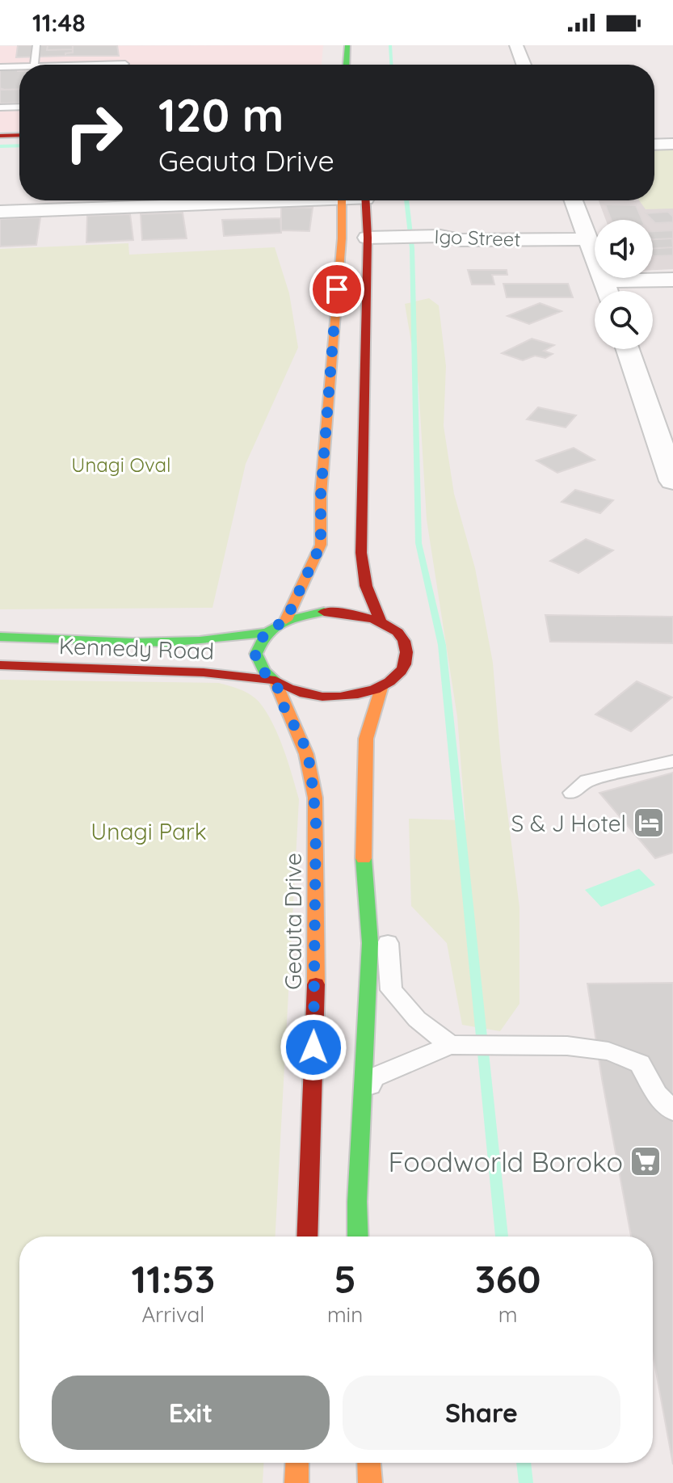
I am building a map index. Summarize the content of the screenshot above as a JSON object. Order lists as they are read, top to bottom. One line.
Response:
{"streets":{"main road":["Kennedy Road","Geauta Drive"],"street":["Igo Street"]},"crossings":[["Kennedy Road","Geauta Drive"]],"parks":["Unagi Oval","Unagi Park"],"places":{"hotel":["S & J Hotel"],"supermarket":["Foodworld Boroko"]},"page":{"status":"11:48","turn":["120 m","Geauta Drive"],"eta":["11:53","Arrival","5","min","360","m"],"buttons":["Exit","Share"]}}
